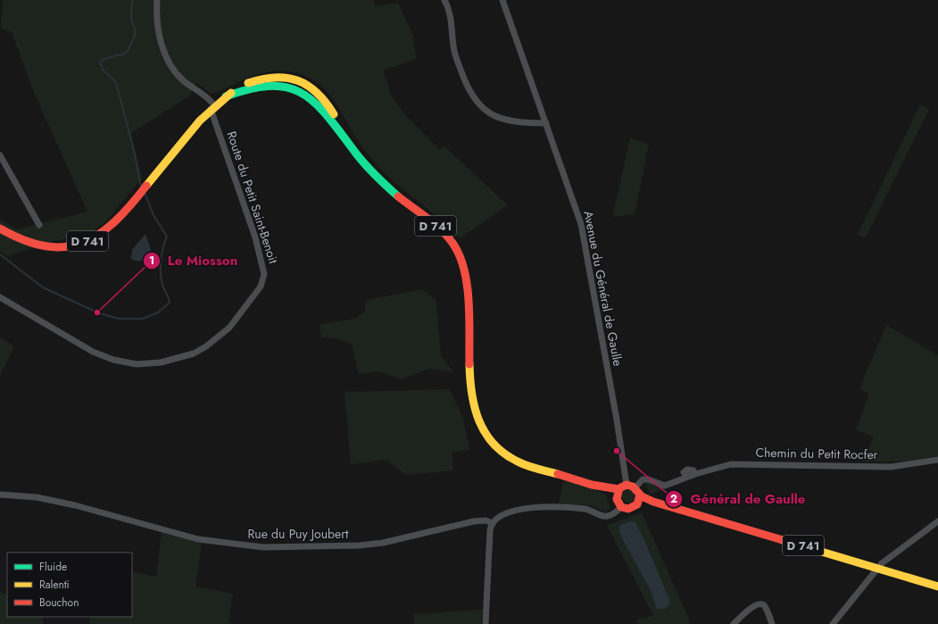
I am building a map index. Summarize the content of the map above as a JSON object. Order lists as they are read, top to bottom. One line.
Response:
{"streets":{"main road":["D 741"],"street":["Route du Petit Saint-Benoit","Avenue du Général de Gaulle","Chemin du Petit Rocfer","Rue du Puy Joubert"]},"crossings":[["Route du Petit Saint-Benoit","D 741"],["D 741","Avenue du Général de Gaulle"],["D 741","Chemin du Petit Rocfer"],["Avenue du Général de Gaulle","Chemin du Petit Rocfer"]],"places":["Le Miosson","Général de Gaulle"],"legend":["Fluide","Ralenti","Bouchon"]}
